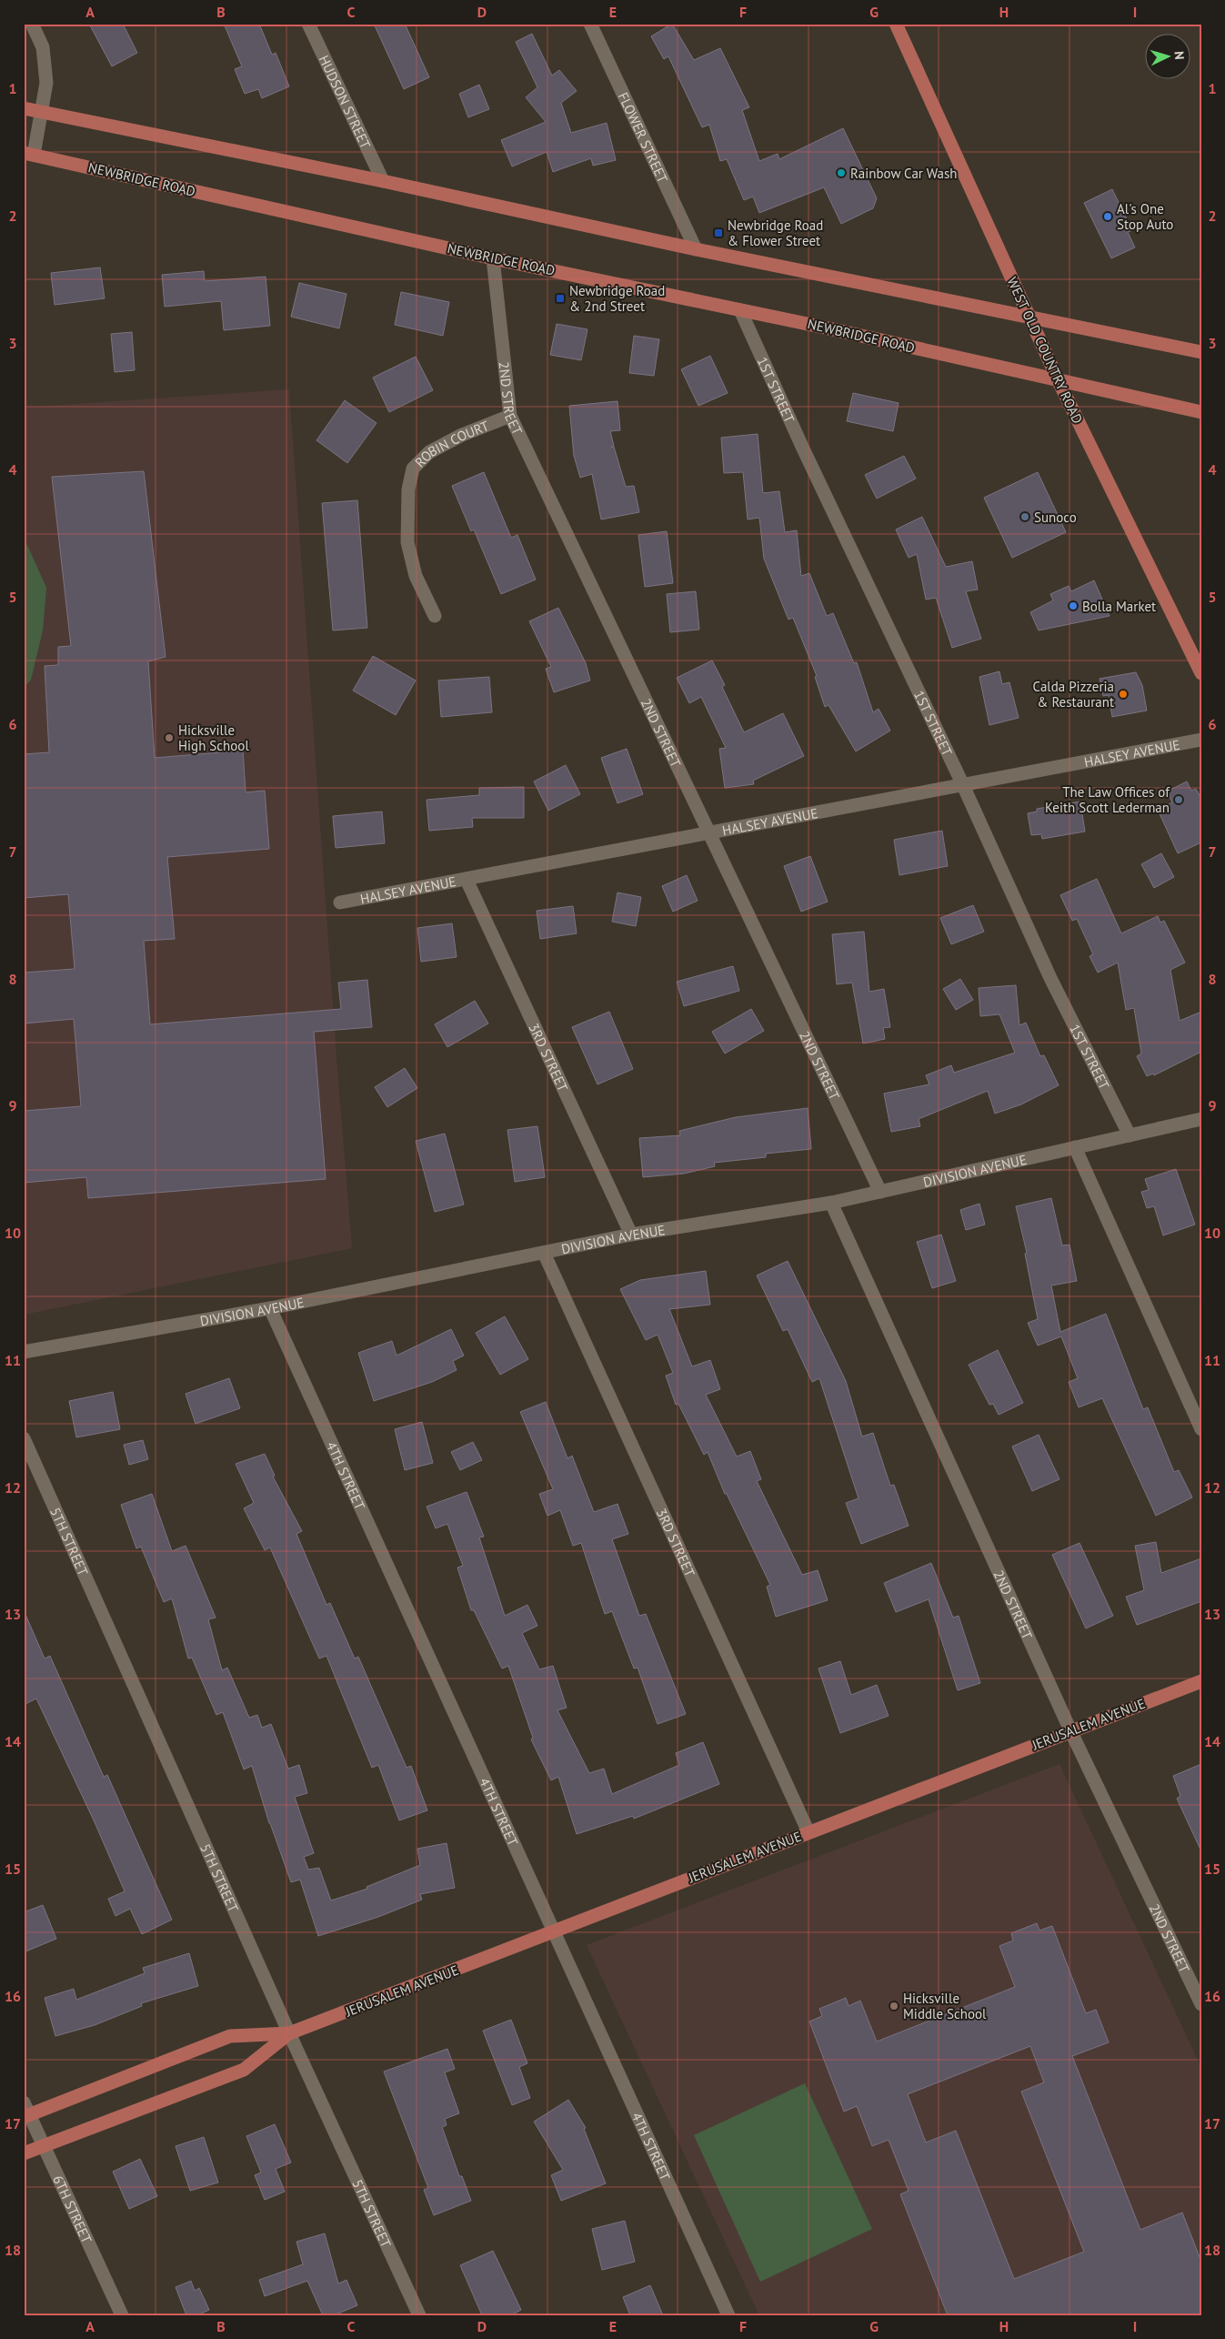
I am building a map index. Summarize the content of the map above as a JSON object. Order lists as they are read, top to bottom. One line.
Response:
{"streets":{"main road":["NEWBRIDGE ROAD","WEST OLD COUNTRY ROAD","JERUSALEM AVENUE"],"street":["HUDSON STREET","FLOWER STREET","1ST STREET","2ND STREET","ROBIN COURT","HALSEY AVENUE","3RD STREET","DIVISION AVENUE","4TH STREET","5TH STREET","6TH STREET"]},"crossings":[["NEWBRIDGE ROAD","WEST OLD COUNTRY ROAD"],["NEWBRIDGE ROAD","1ST STREET"],["NEWBRIDGE ROAD","2ND STREET"],["1ST STREET","HALSEY AVENUE"],["1ST STREET","DIVISION AVENUE"],["2ND STREET","ROBIN COURT"],["2ND STREET","HALSEY AVENUE"],["2ND STREET","DIVISION AVENUE"],["2ND STREET","JERUSALEM AVENUE"],["HALSEY AVENUE","3RD STREET"],["3RD STREET","DIVISION AVENUE"],["3RD STREET","JERUSALEM AVENUE"],["DIVISION AVENUE","4TH STREET"],["4TH STREET","JERUSALEM AVENUE"],["5TH STREET","JERUSALEM AVENUE"],["JERUSALEM AVENUE","6TH STREET"]],"places":{"other":["Rainbow Car Wash","Al's One Stop Auto","Sunoco","Bolla Market","Calda Pizzeria & Restaurant","Hicksville High School","The Law Offices of Keith Scott Lederman","Hicksville Middle School"],"transit":["Newbridge Road & Flower Street","Newbridge Road & 2nd Street"]},"north":"right","grid":{"columns":["A","B","C","D","E","F","G","H","I"],"rows":["1","2","3","4","5","6","7","8","9","10","11","12","13","14","15","16","17","18"]}}
